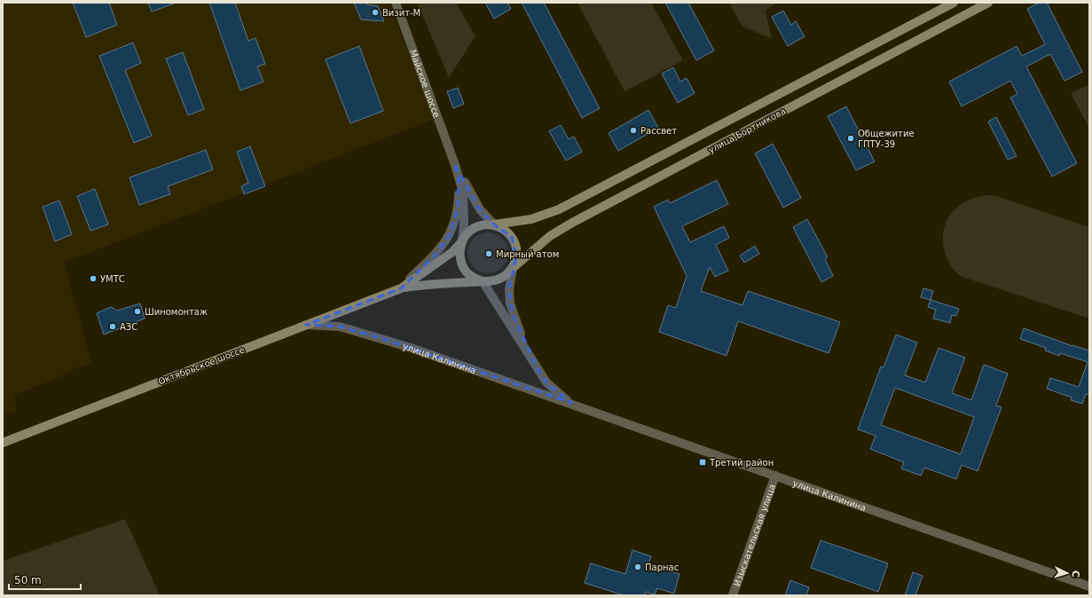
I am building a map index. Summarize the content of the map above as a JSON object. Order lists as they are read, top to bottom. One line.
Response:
{"streets":{"main road":["улица Бортникова","Октябрьское шоссе"],"street":["Майское шоссе","улица Калинина","Изыскательская улица"]},"crossings":[["Майское шоссе","улица Бортникова"],["Майское шоссе","улица Калинина"],["Майское шоссе","Октябрьское шоссе"],["улица Бортникова","улица Калинина"],["улица Бортникова","Октябрьское шоссе"],["улица Калинина","Октябрьское шоссе"],["улица Калинина","Изыскательская улица"]],"places":{"other":["Визит-М","Рассвет","Общежитие ГПТУ-39","Мирный атом","УМТС","Шиномонтаж","АЗС","Парнас"],"transit":["Третий район"]},"scale_bar":"50 m","north":"right"}
